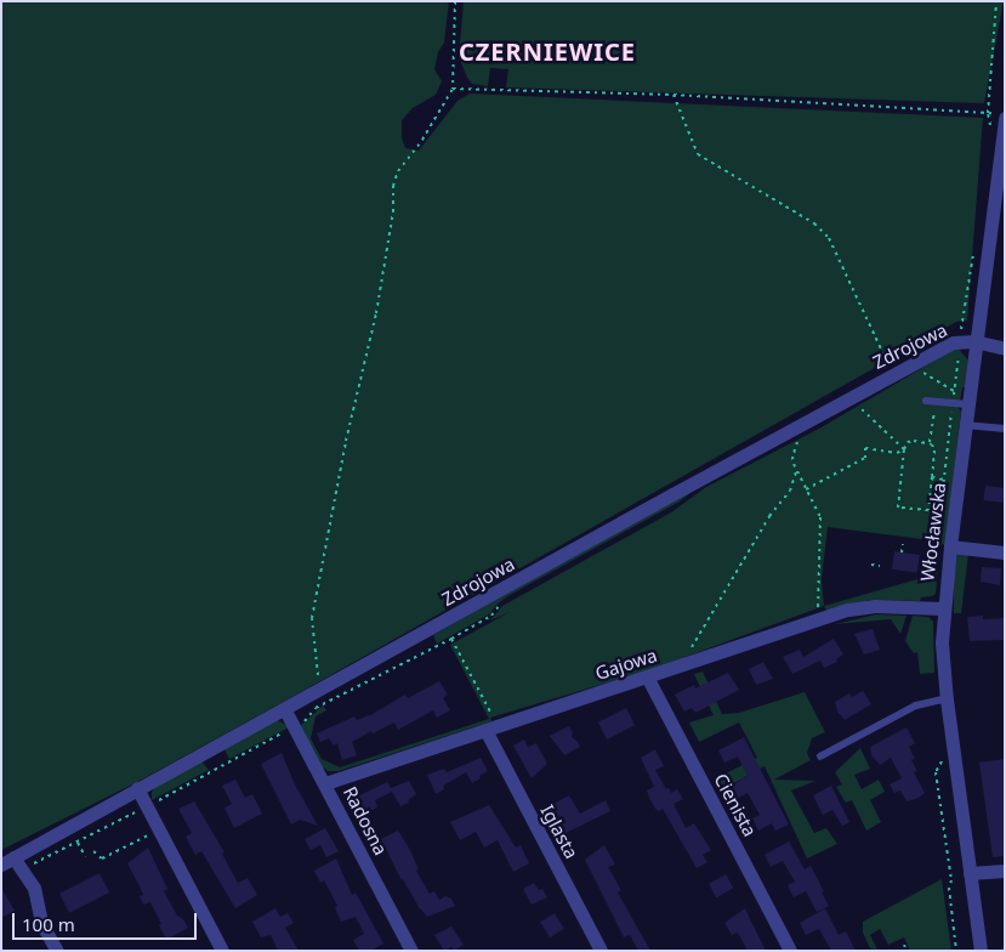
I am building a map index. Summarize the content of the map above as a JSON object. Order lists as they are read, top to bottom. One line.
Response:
{"streets":{"street":["Zdrojowa","Włocławska","Gajowa","Cienista","Radosna","Iglasta"]},"crossings":[["Zdrojowa","Włocławska"],["Zdrojowa","Radosna"],["Włocławska","Gajowa"],["Gajowa","Cienista"],["Gajowa","Radosna"],["Gajowa","Iglasta"]],"districts":["CZERNIEWICE"],"scale_bar":"100 m"}
